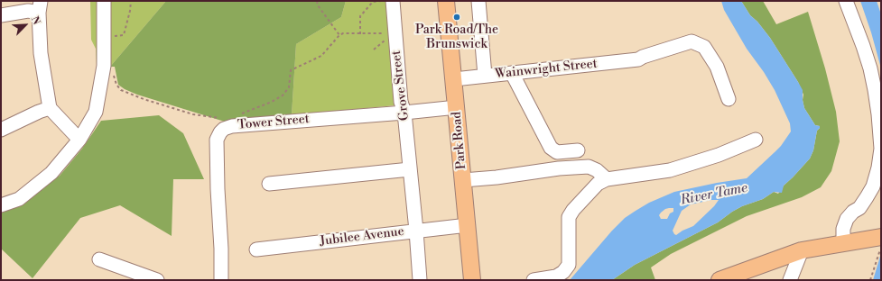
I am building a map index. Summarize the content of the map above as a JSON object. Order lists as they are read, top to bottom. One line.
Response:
{"streets":{"main road":["Park Road"],"street":["Wainwright Street","Grove Street","Tower Street","Jubilee Avenue"]},"crossings":[["Wainwright Street","Park Road"],["Grove Street","Tower Street"],["Grove Street","Jubilee Avenue"],["Tower Street","Park Road"],["Park Road","Jubilee Avenue"]],"water":["River Tame"],"places":["Park Road/The Brunswick"],"north":"top right"}
